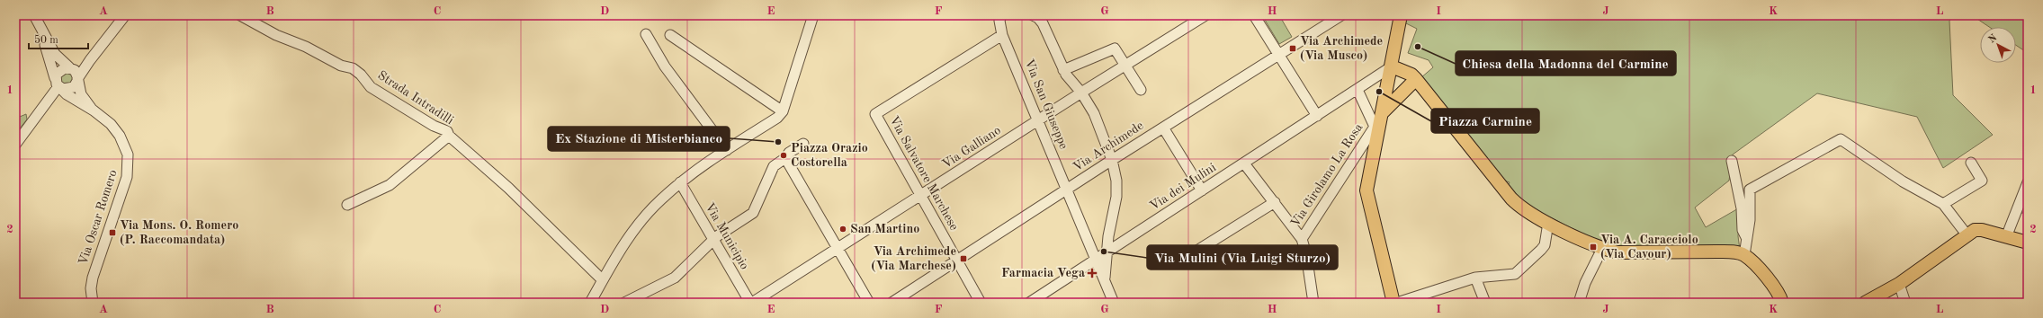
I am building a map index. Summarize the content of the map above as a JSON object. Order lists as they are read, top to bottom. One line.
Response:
{"streets":{"street":["Strada Intradilli","Via San Giuseppe","Via Archimede","Via Galliano","Via Salvatore Marchese","Via Girolamo La Rosa","Via dei Mulini","Via Oscar Romero","Via Municipio"]},"crossings":[["Via San Giuseppe","Via Archimede"],["Via San Giuseppe","Via Galliano"],["Via San Giuseppe","Via Salvatore Marchese"],["Via San Giuseppe","Via dei Mulini"],["Via Archimede","Via Salvatore Marchese"],["Via Galliano","Via Salvatore Marchese"],["Via Galliano","Via Municipio"]],"places":{"other":["Chiesa della Madonna del Carmine","Piazza Carmine","Ex Stazione di Misterbianco","Piazza Orazio Costorella","San Martino","Via Mulini (Via Luigi Sturzo)"],"transit":["Via Archimede (Via Musco)","Via Mons. O. Romero (P. Raccomandata)","Via A. Caracciolo (Via Cavour)","Via Archimede (Via Marchese)"],"health":["Farmacia Vega"]},"scale_bar":"50 m","north":"top left","grid":{"columns":["A","B","C","D","E","F","G","H","I","J","K","L"],"rows":["1","2"]}}
